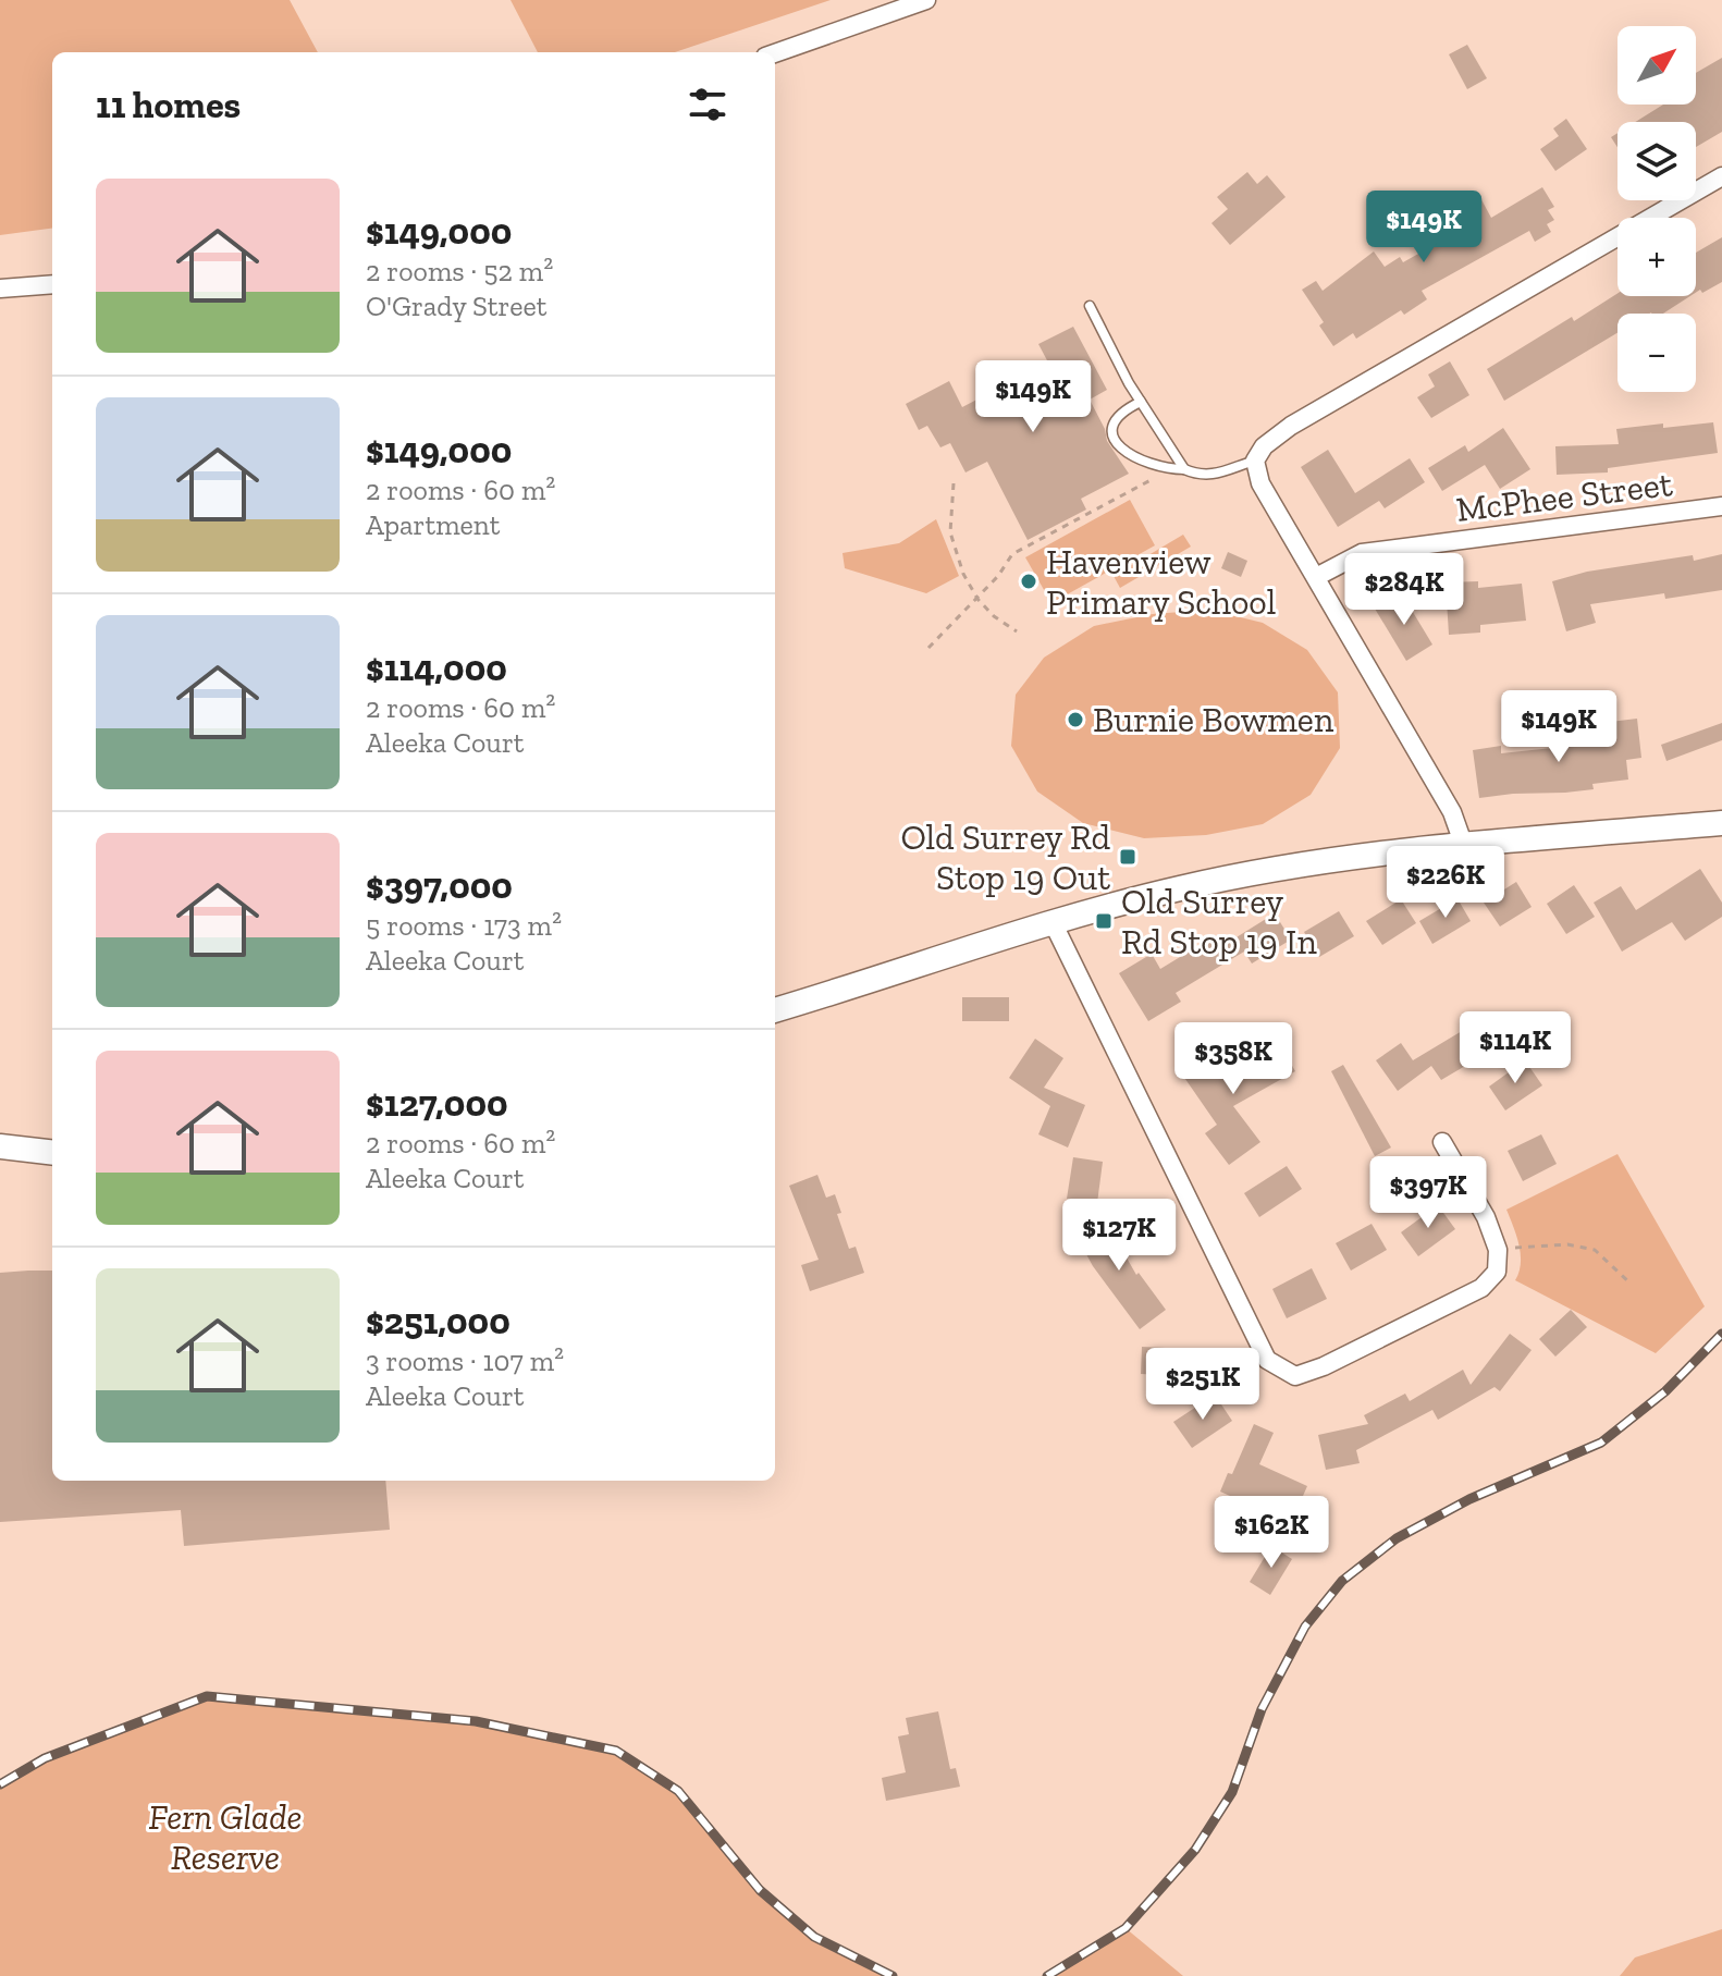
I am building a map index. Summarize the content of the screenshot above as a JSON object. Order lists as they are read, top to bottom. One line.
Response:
{"streets":{"street":["McPhee Street"]},"parks":["Fern Glade Reserve"],"places":{"other":["Havenview Primary School","Burnie Bowmen"],"transit":["Old Surrey Rd Stop 19 Out","Old Surrey Rd Stop 19 In"]},"north":"top right","page":{"map_buttons":["+","−"],"heading":"11 homes","list":[{"name":"$149,000","note":"2 rooms · 52 m² · O'Grady Street"},{"name":"$149,000","note":"2 rooms · 60 m² · Apartment"},{"name":"$114,000","note":"2 rooms · 60 m² · Aleeka Court"},{"name":"$397,000","note":"5 rooms · 173 m² · Aleeka Court"},{"name":"$127,000","note":"2 rooms · 60 m² · Aleeka Court"},{"name":"$251,000","note":"3 rooms · 107 m² · Aleeka Court"}],"price":["$149K","$149K","$284K","$149K","$226K","$114K","$358K","$397K","$127K","$251K","$162K"]}}
